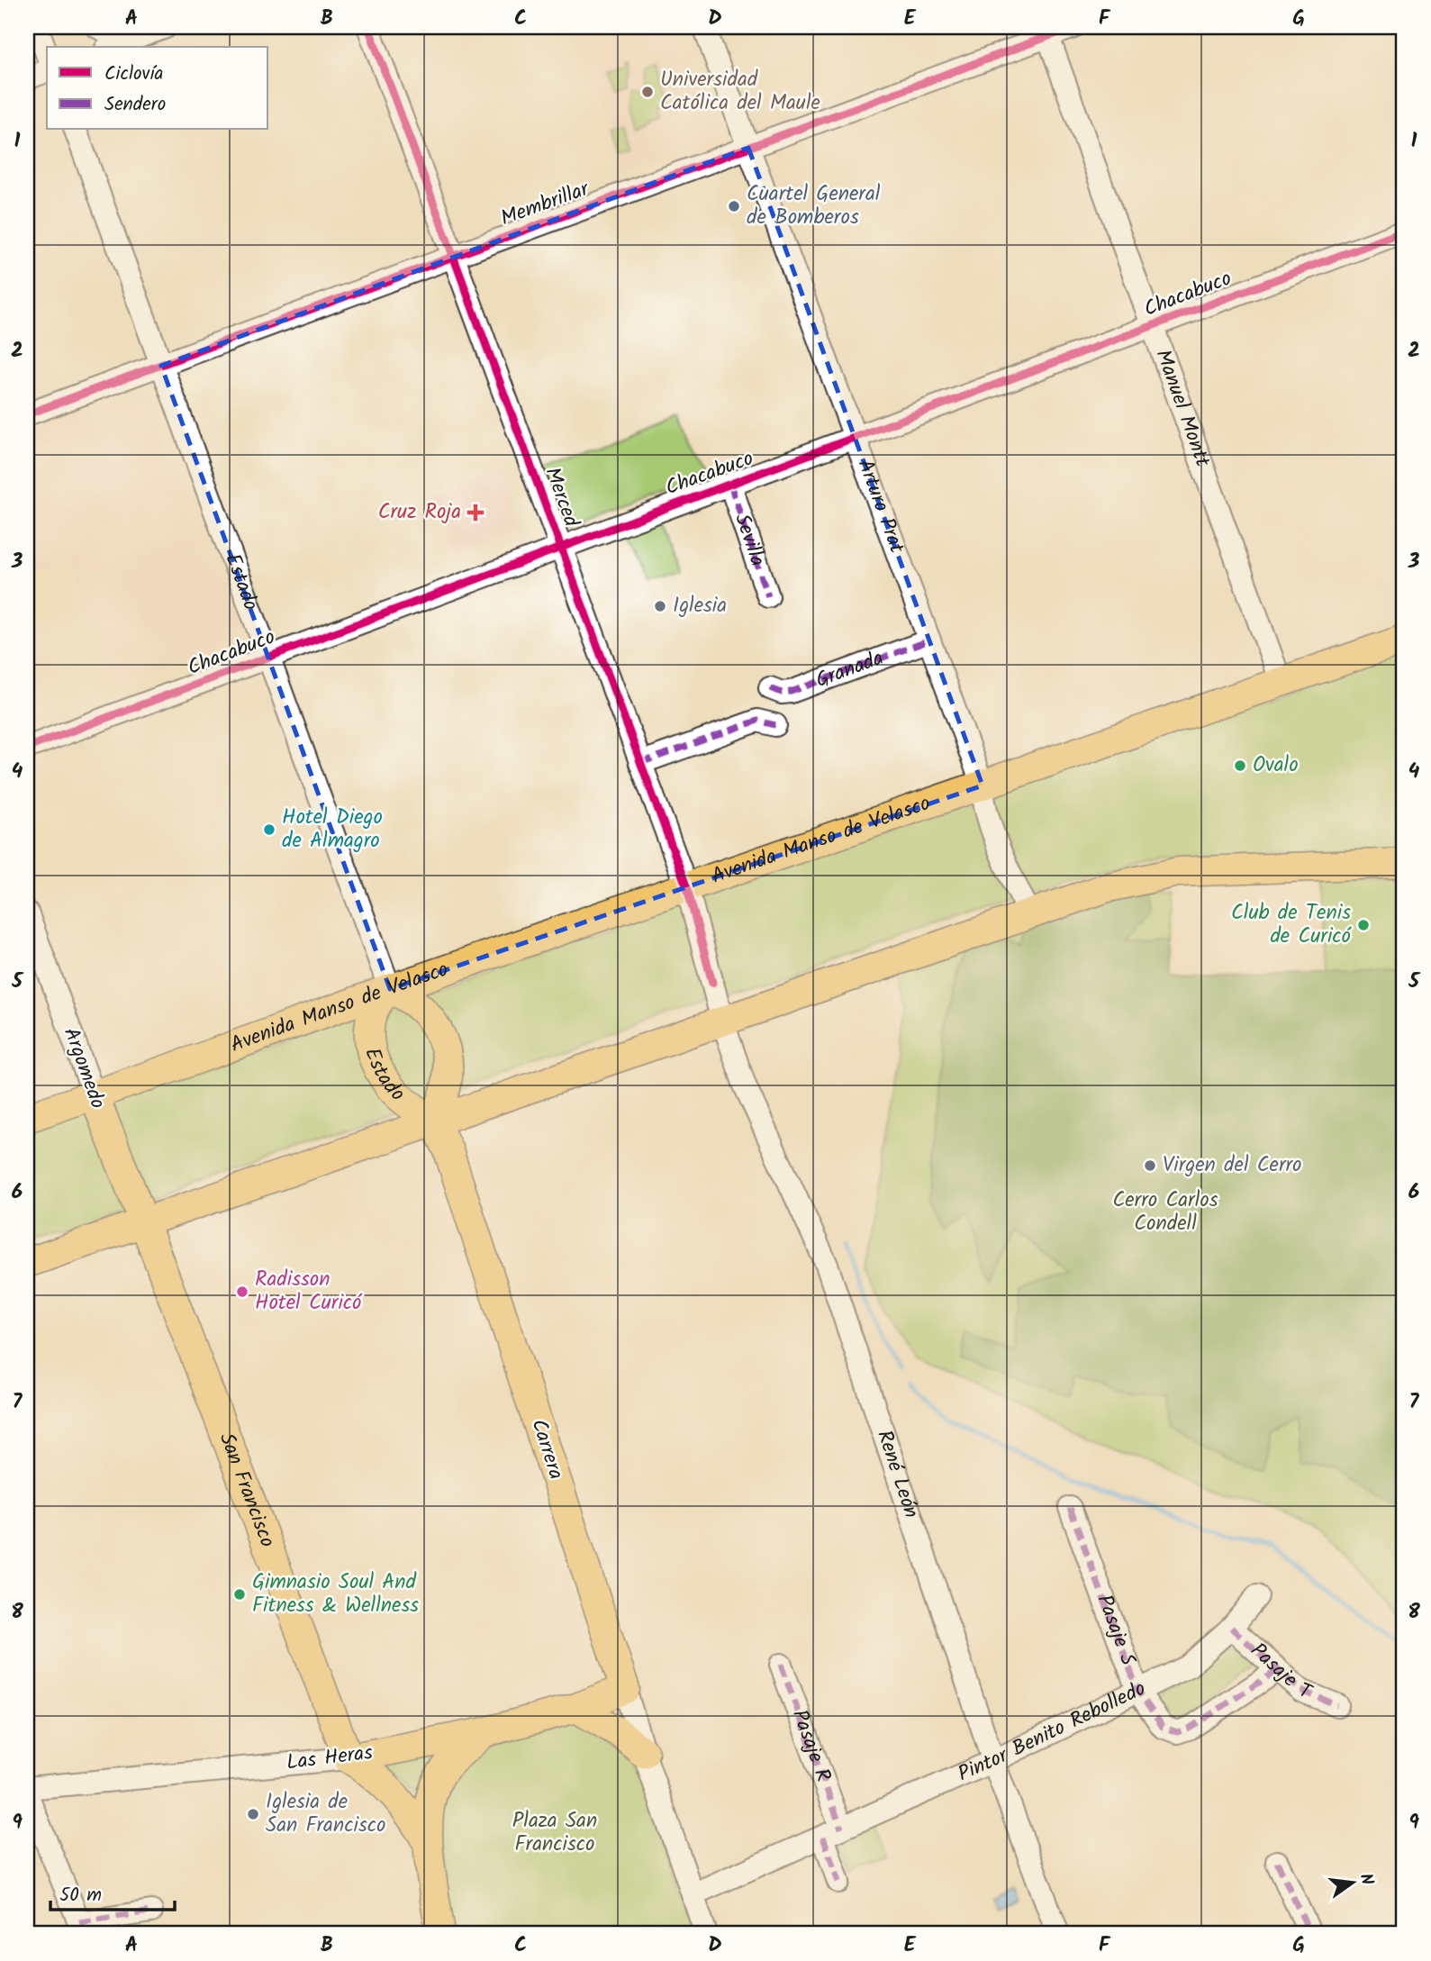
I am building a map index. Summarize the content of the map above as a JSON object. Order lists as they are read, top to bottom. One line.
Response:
{"streets":{"main road":["Estado","Avenida Manso de Velasco","Argomedo","Carrera","San Francisco","Las Heras"],"street":["Membrillar","Chacabuco","Manuel Montt","Merced","Arturo Prat","Sevilla","Granada","René León","Pasaje S","Pasaje T","Pintor Benito Rebolledo","Pasaje R"]},"crossings":[["Membrillar","Manuel Montt"],["Membrillar","Merced"],["Membrillar","Arturo Prat"],["Membrillar","Estado"],["Chacabuco","Manuel Montt"],["Chacabuco","Merced"],["Chacabuco","Arturo Prat"],["Chacabuco","Sevilla"],["Chacabuco","Estado"],["Manuel Montt","Avenida Manso de Velasco"],["Merced","Avenida Manso de Velasco"],["Merced","René León"],["Arturo Prat","Granada"],["Arturo Prat","Avenida Manso de Velasco"],["Estado","Avenida Manso de Velasco"],["Estado","Carrera"],["Avenida Manso de Velasco","Argomedo"],["Argomedo","San Francisco"],["Carrera","Pintor Benito Rebolledo"],["Carrera","Las Heras"],["René León","Pintor Benito Rebolledo"],["San Francisco","Las Heras"],["Pasaje S","Pasaje T"],["Pasaje S","Pintor Benito Rebolledo"],["Pasaje T","Pintor Benito Rebolledo"],["Pintor Benito Rebolledo","Pasaje R"]],"parks":["Cerro Carlos Condell","Plaza San Francisco"],"places":{"other":["Universidad Católica del Maule","Cuartel General de Bomberos","Iglesia","Ovalo","Hotel Diego de Almagro","Club de Tenis de Curicó","Virgen del Cerro","Radisson Hotel Curicó","Gimnasio Soul And Fitness & Wellness","Iglesia de San Francisco"],"health":["Cruz Roja"]},"legend":["Ciclovía","Sendero"],"scale_bar":"50 m","north":"right","grid":{"columns":["A","B","C","D","E","F","G"],"rows":["1","2","3","4","5","6","7","8","9"]}}
